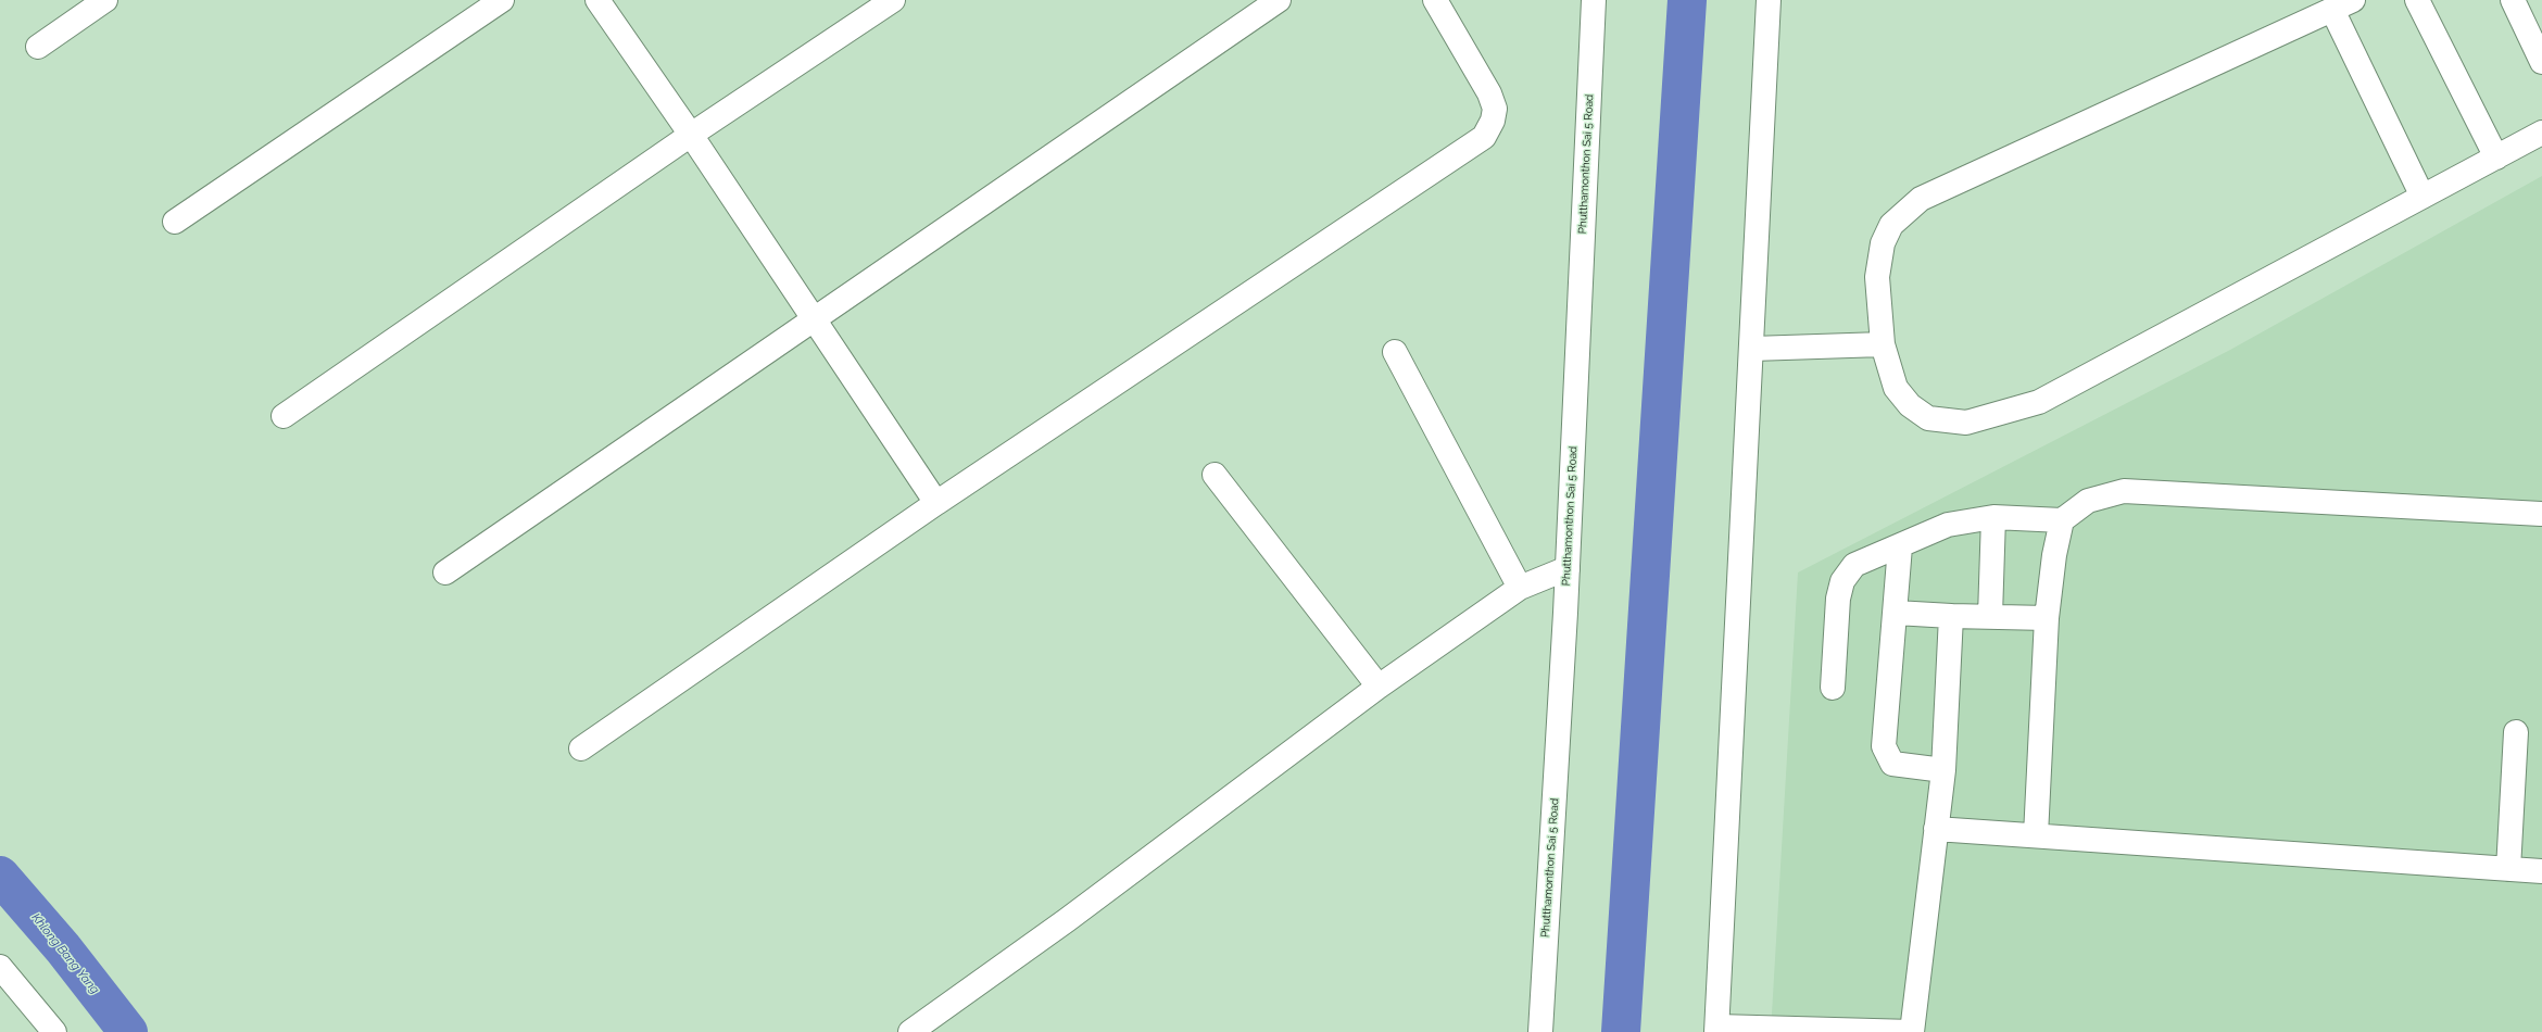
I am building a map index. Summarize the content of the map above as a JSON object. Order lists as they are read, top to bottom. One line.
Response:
{"streets":{"street":["Phutthamonthon Sai 5 Road"]},"water":["Khlong Bang Yang"]}
